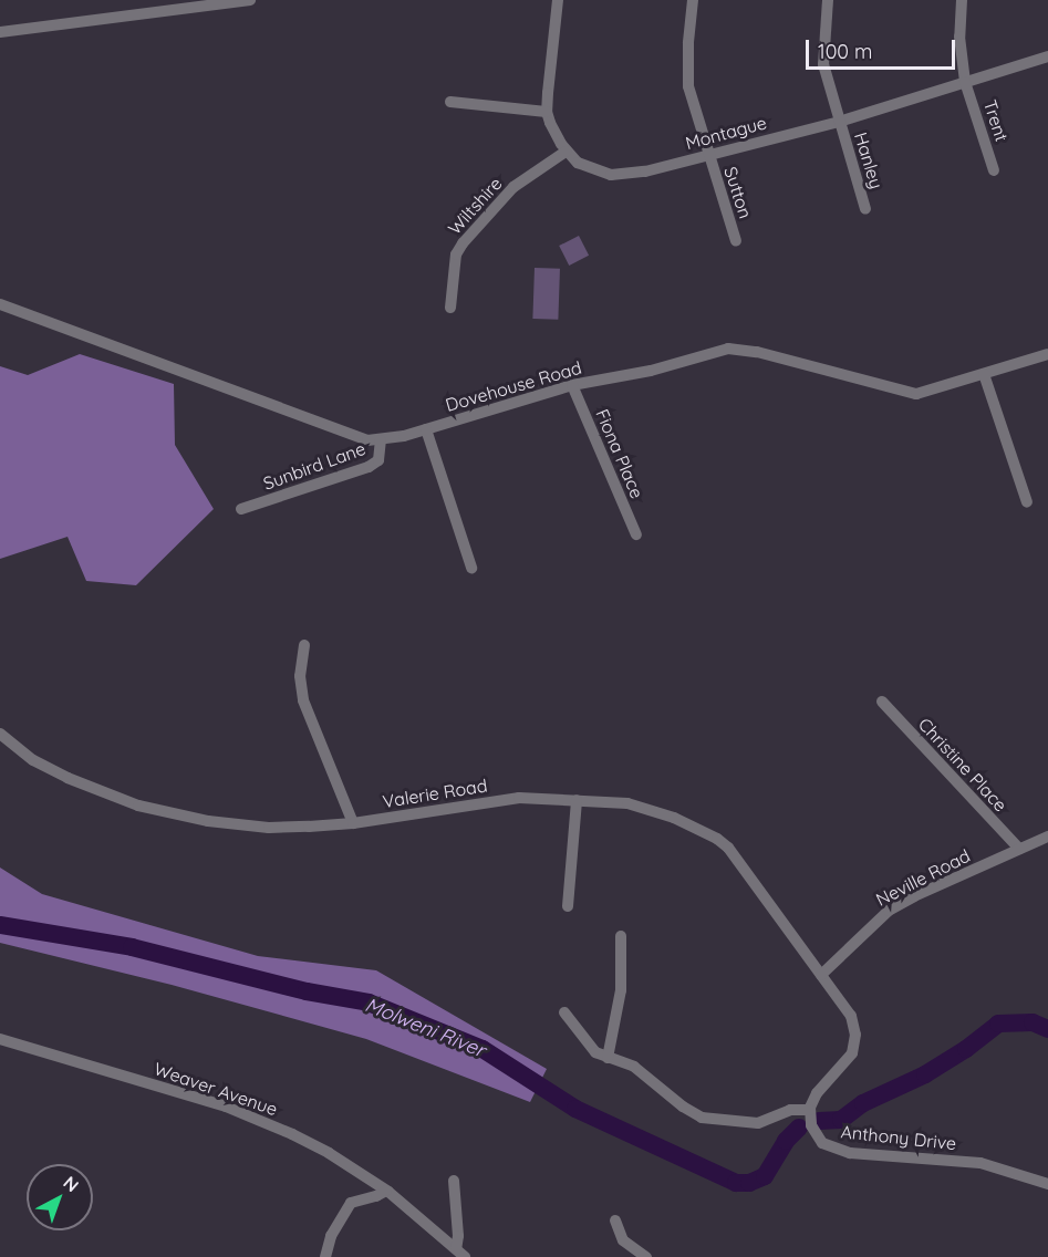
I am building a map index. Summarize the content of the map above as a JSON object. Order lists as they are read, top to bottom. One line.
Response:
{"streets":{"street":["Trent","Montague","Hanley","Sutton","Wiltshire","Dovehouse Road","Fiona Place","Sunbird Lane","Christine Place","Valerie Road","Neville Road","Weaver Avenue","Anthony Drive"]},"crossings":[["Trent","Montague"],["Montague","Hanley"],["Montague","Sutton"],["Montague","Wiltshire"],["Dovehouse Road","Fiona Place"],["Dovehouse Road","Sunbird Lane"],["Christine Place","Neville Road"],["Valerie Road","Neville Road"]],"water":["Molweni River"],"scale_bar":"100 m","north":"top right"}
